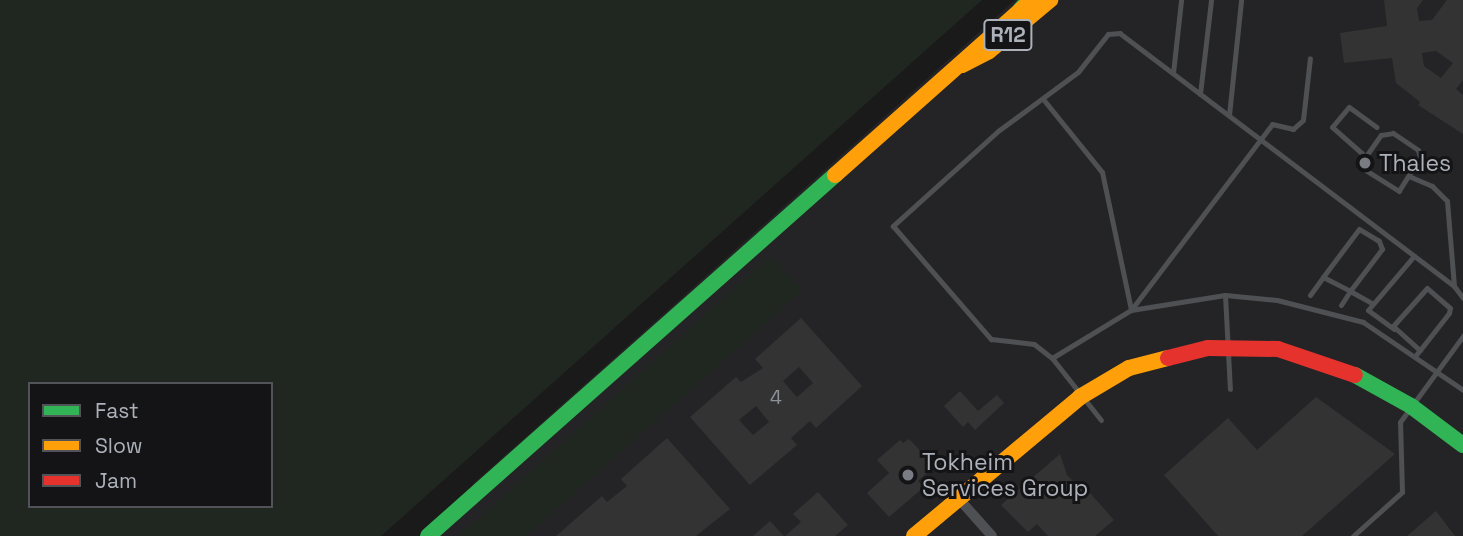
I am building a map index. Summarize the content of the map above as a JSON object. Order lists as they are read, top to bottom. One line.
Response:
{"streets":{"main road":["R12"]},"places":["Thales","Tokheim Services Group"],"house_numbers":["4"],"legend":["Fast","Slow","Jam"]}
